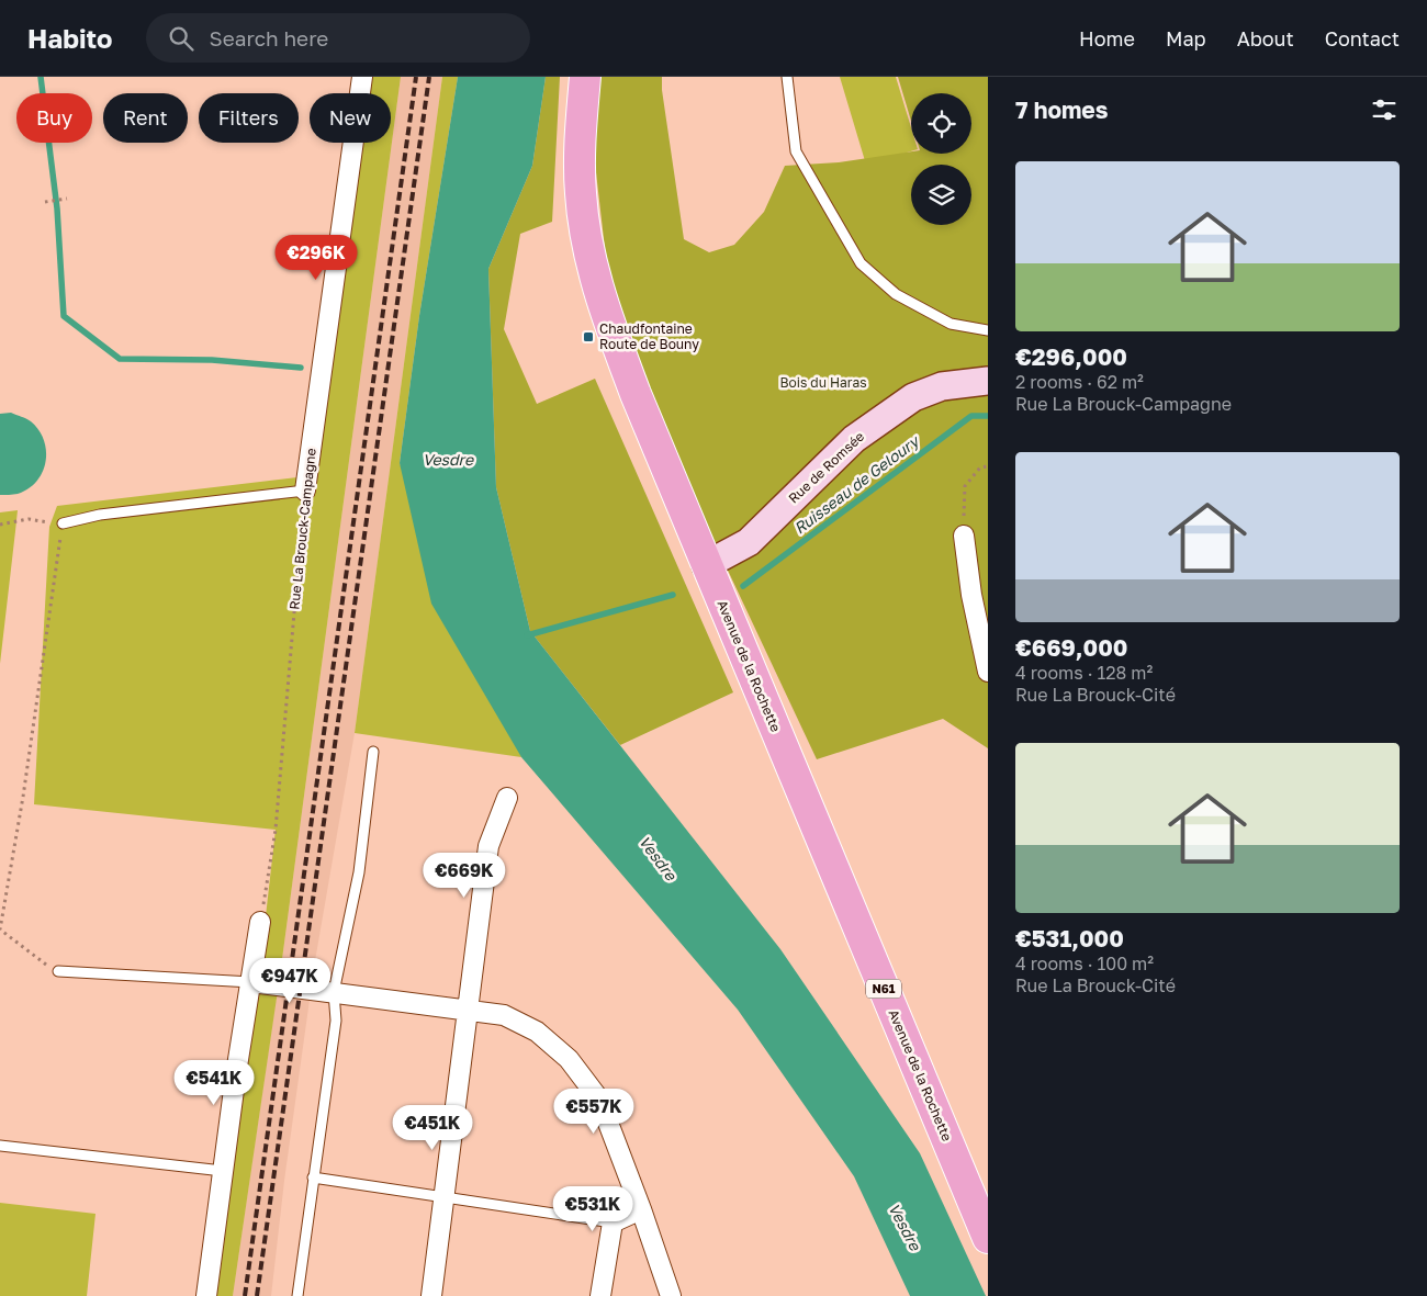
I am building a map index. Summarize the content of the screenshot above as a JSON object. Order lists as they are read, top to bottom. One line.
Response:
{"streets":{"main road":["Avenue de la Rochette","N61"],"street":["Rue de Romsée","Rue La Brouck-Campagne"]},"crossings":[["Rue de Romsée","Avenue de la Rochette"]],"water":["Vesdre","Ruisseau de Geloury"],"parks":["Bois du Haras"],"places":{"transit":["Chaudfontaine Route de Bouny"]},"page":{"header":"Habito","search":"Search here","nav":["Home","Map","About","Contact"],"heading":"7 homes","chip":["Buy","Rent","Filters","New"],"list":[{"name":"€296,000","note":"2 rooms · 62 m² · Rue La Brouck-Campagne"},{"name":"€669,000","note":"4 rooms · 128 m² · Rue La Brouck-Cité"},{"name":"€531,000","note":"4 rooms · 100 m² · Rue La Brouck-Cité"}],"price":["€296K","€669K","€947K","€541K","€557K","€451K","€531K"]}}
